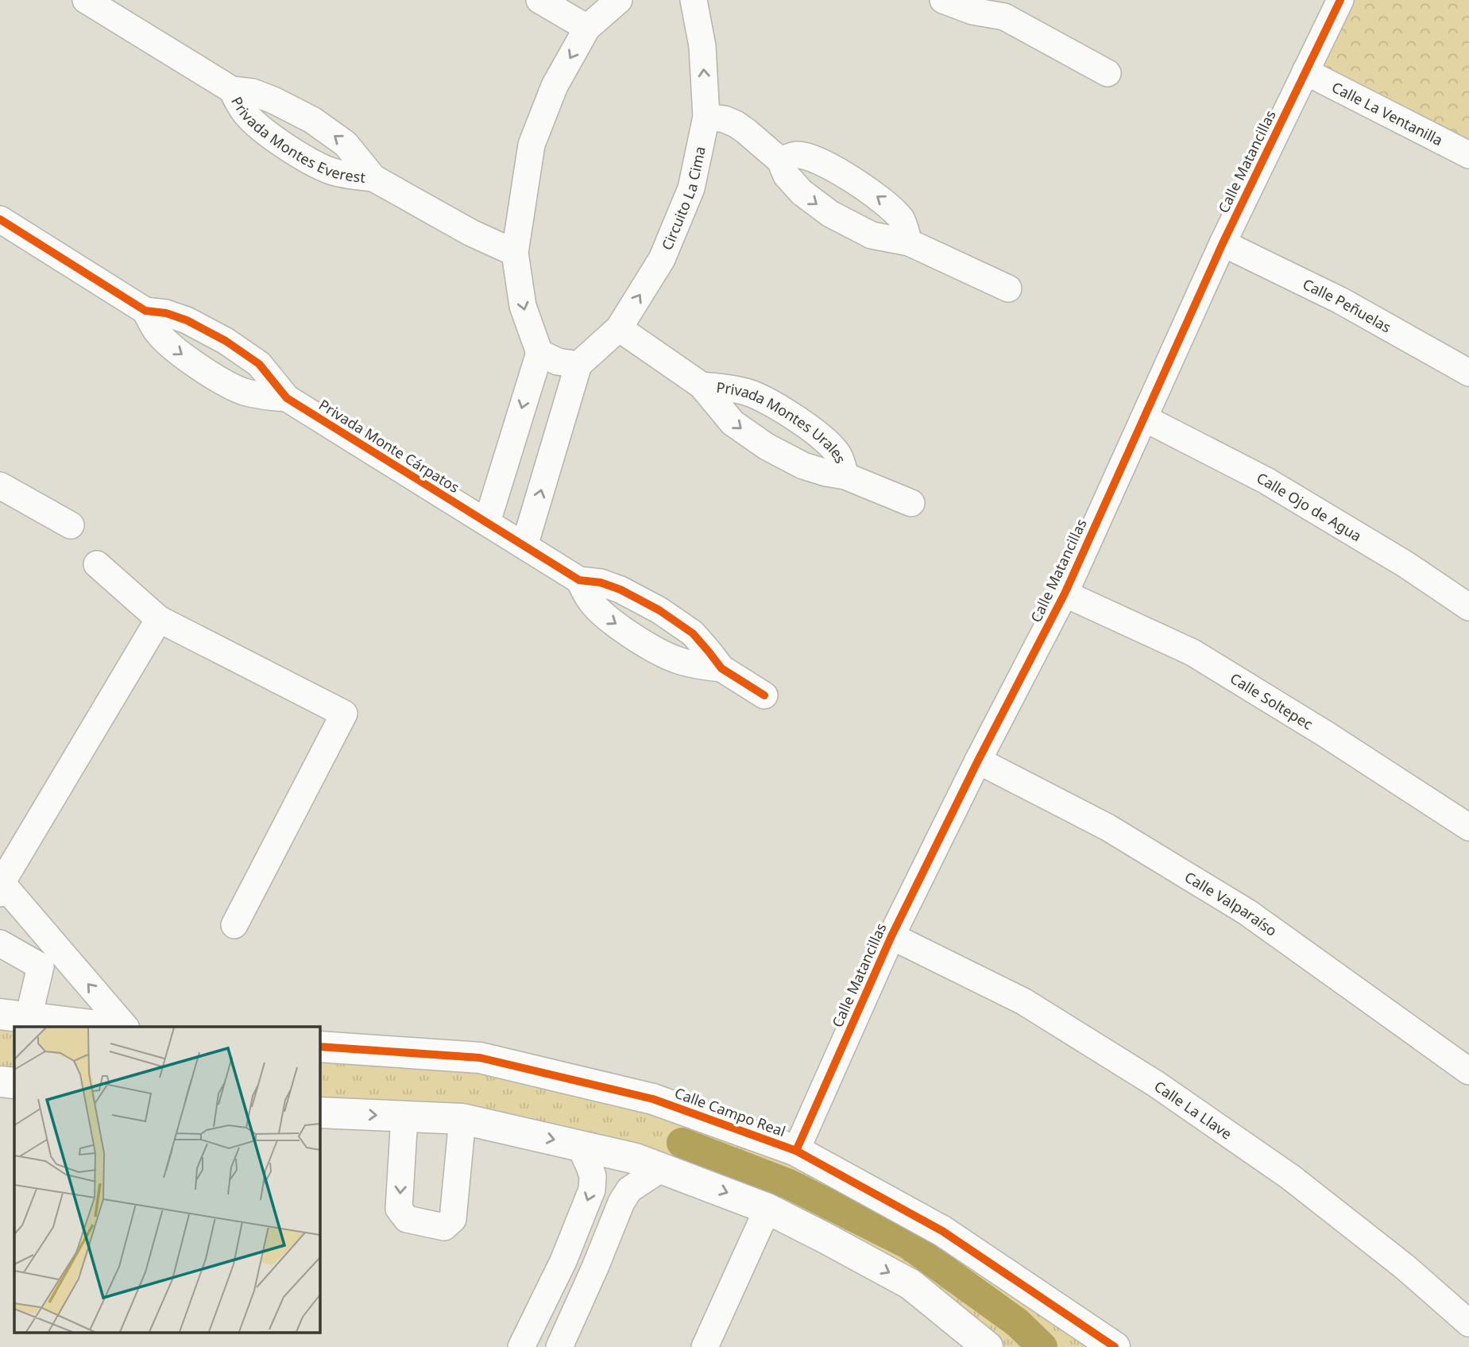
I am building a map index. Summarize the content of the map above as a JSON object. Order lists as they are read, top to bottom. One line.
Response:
{"streets":{"street":["Calle La Ventanilla","Privada Montes Everest","Calle Matancillas","Circuito La Cima","Calle Peñuelas","Privada Montes Urales","Privada Monte Cárpatos","Calle Ojo de Agua","Calle Soltepec","Calle Valparaíso","Calle La Llave","Calle Campo Real"]},"crossings":[["Calle La Ventanilla","Calle Matancillas"],["Calle Matancillas","Calle Peñuelas"],["Calle Matancillas","Calle Ojo de Agua"],["Calle Matancillas","Calle Soltepec"],["Calle Matancillas","Calle Valparaíso"],["Calle Matancillas","Calle La Llave"],["Calle Matancillas","Calle Campo Real"],["Circuito La Cima","Privada Montes Urales"]]}
